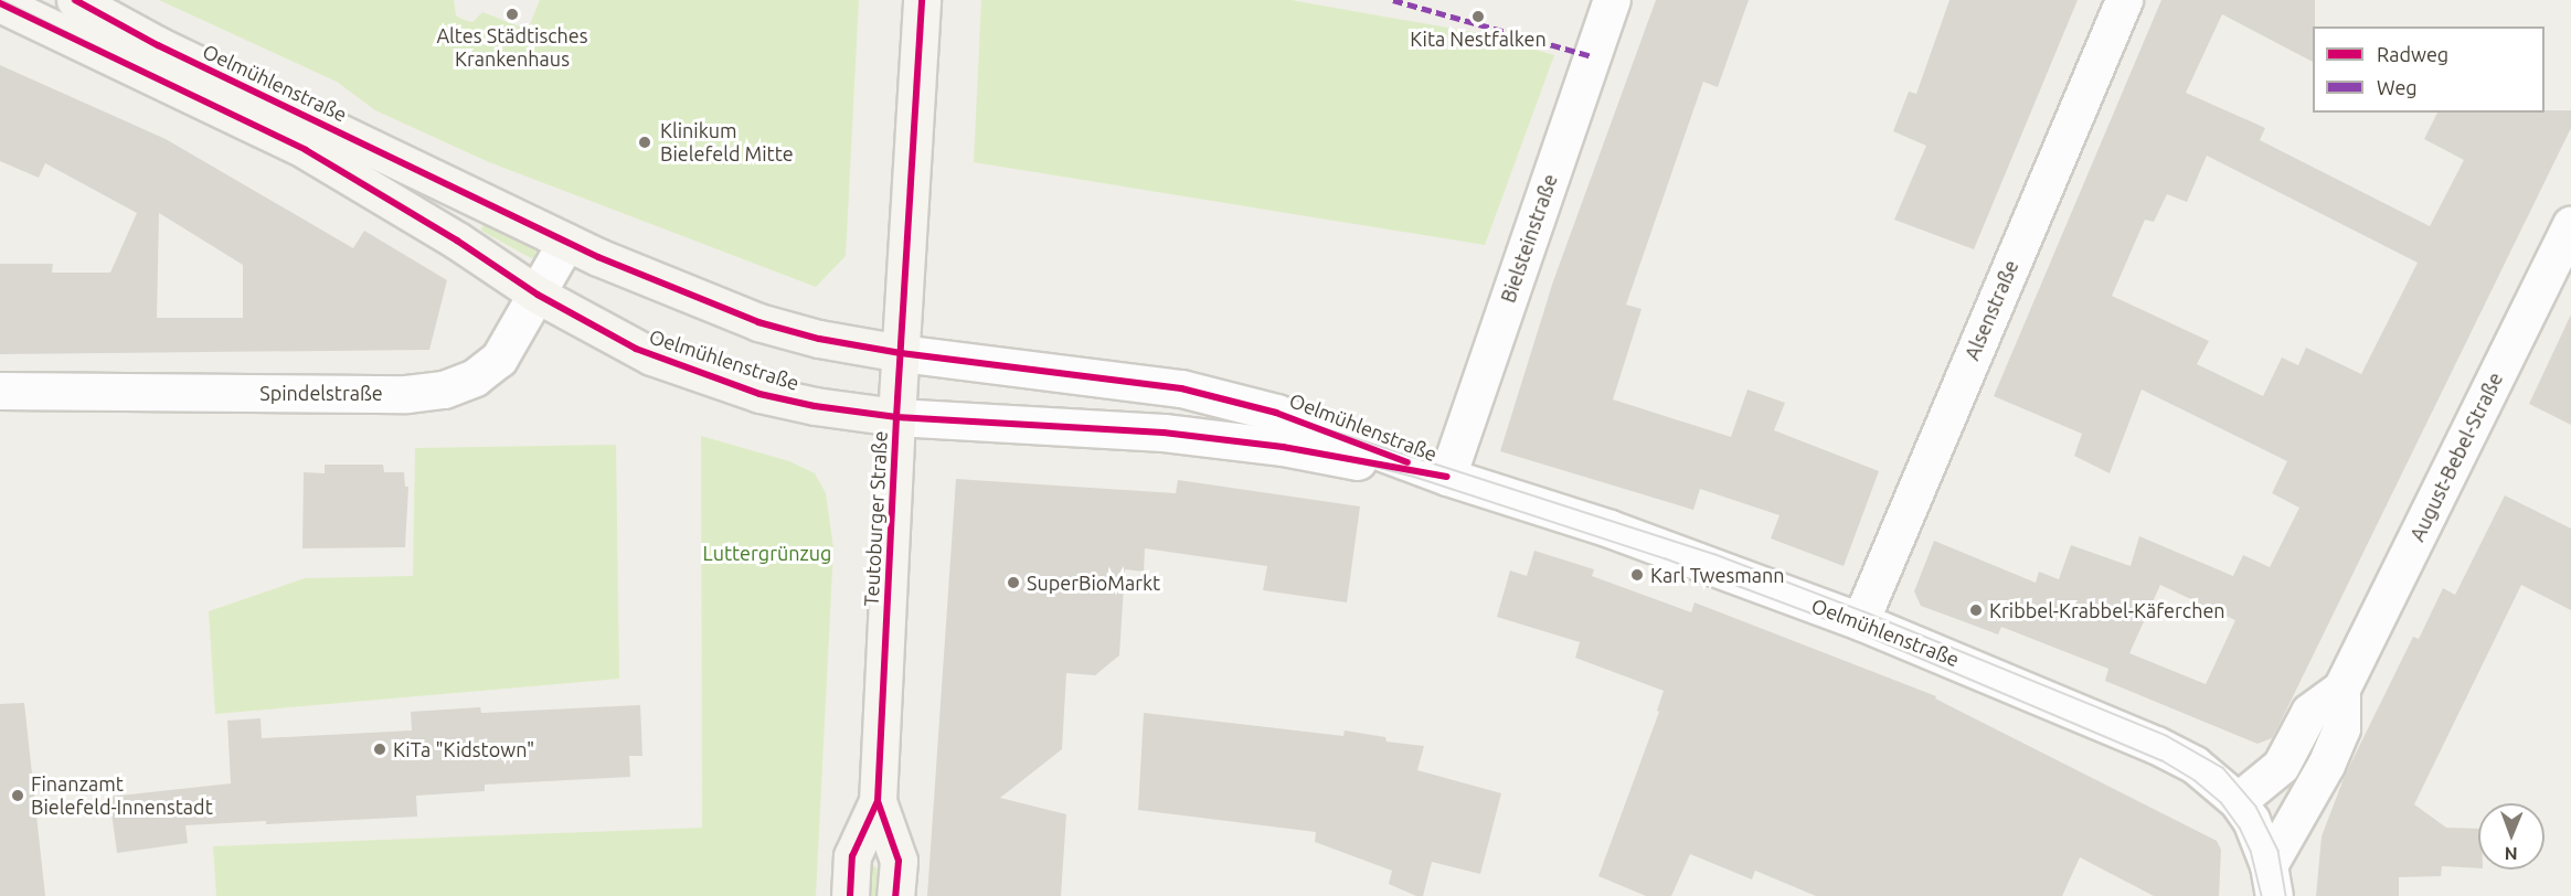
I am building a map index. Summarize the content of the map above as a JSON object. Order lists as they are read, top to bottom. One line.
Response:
{"streets":{"street":["Oelmühlenstraße","Bielsteinstraße","Alsenstraße","Spindelstraße","August-Bebel-Straße","Teutoburger Straße"]},"crossings":[["Oelmühlenstraße","Bielsteinstraße"],["Oelmühlenstraße","Alsenstraße"],["Oelmühlenstraße","Spindelstraße"],["Oelmühlenstraße","August-Bebel-Straße"],["Oelmühlenstraße","Teutoburger Straße"]],"parks":["Luttergrünzug"],"places":["Altes Städtisches Krankenhaus","Kita Nestfalken","Klinikum Bielefeld Mitte","Karl Twesmann","SuperBioMarkt","Kribbel-Krabbel-Käferchen","KiTa \"Kidstown\"","Finanzamt Bielefeld-Innenstadt"],"legend":["Radweg","Weg"],"north":"bottom"}
